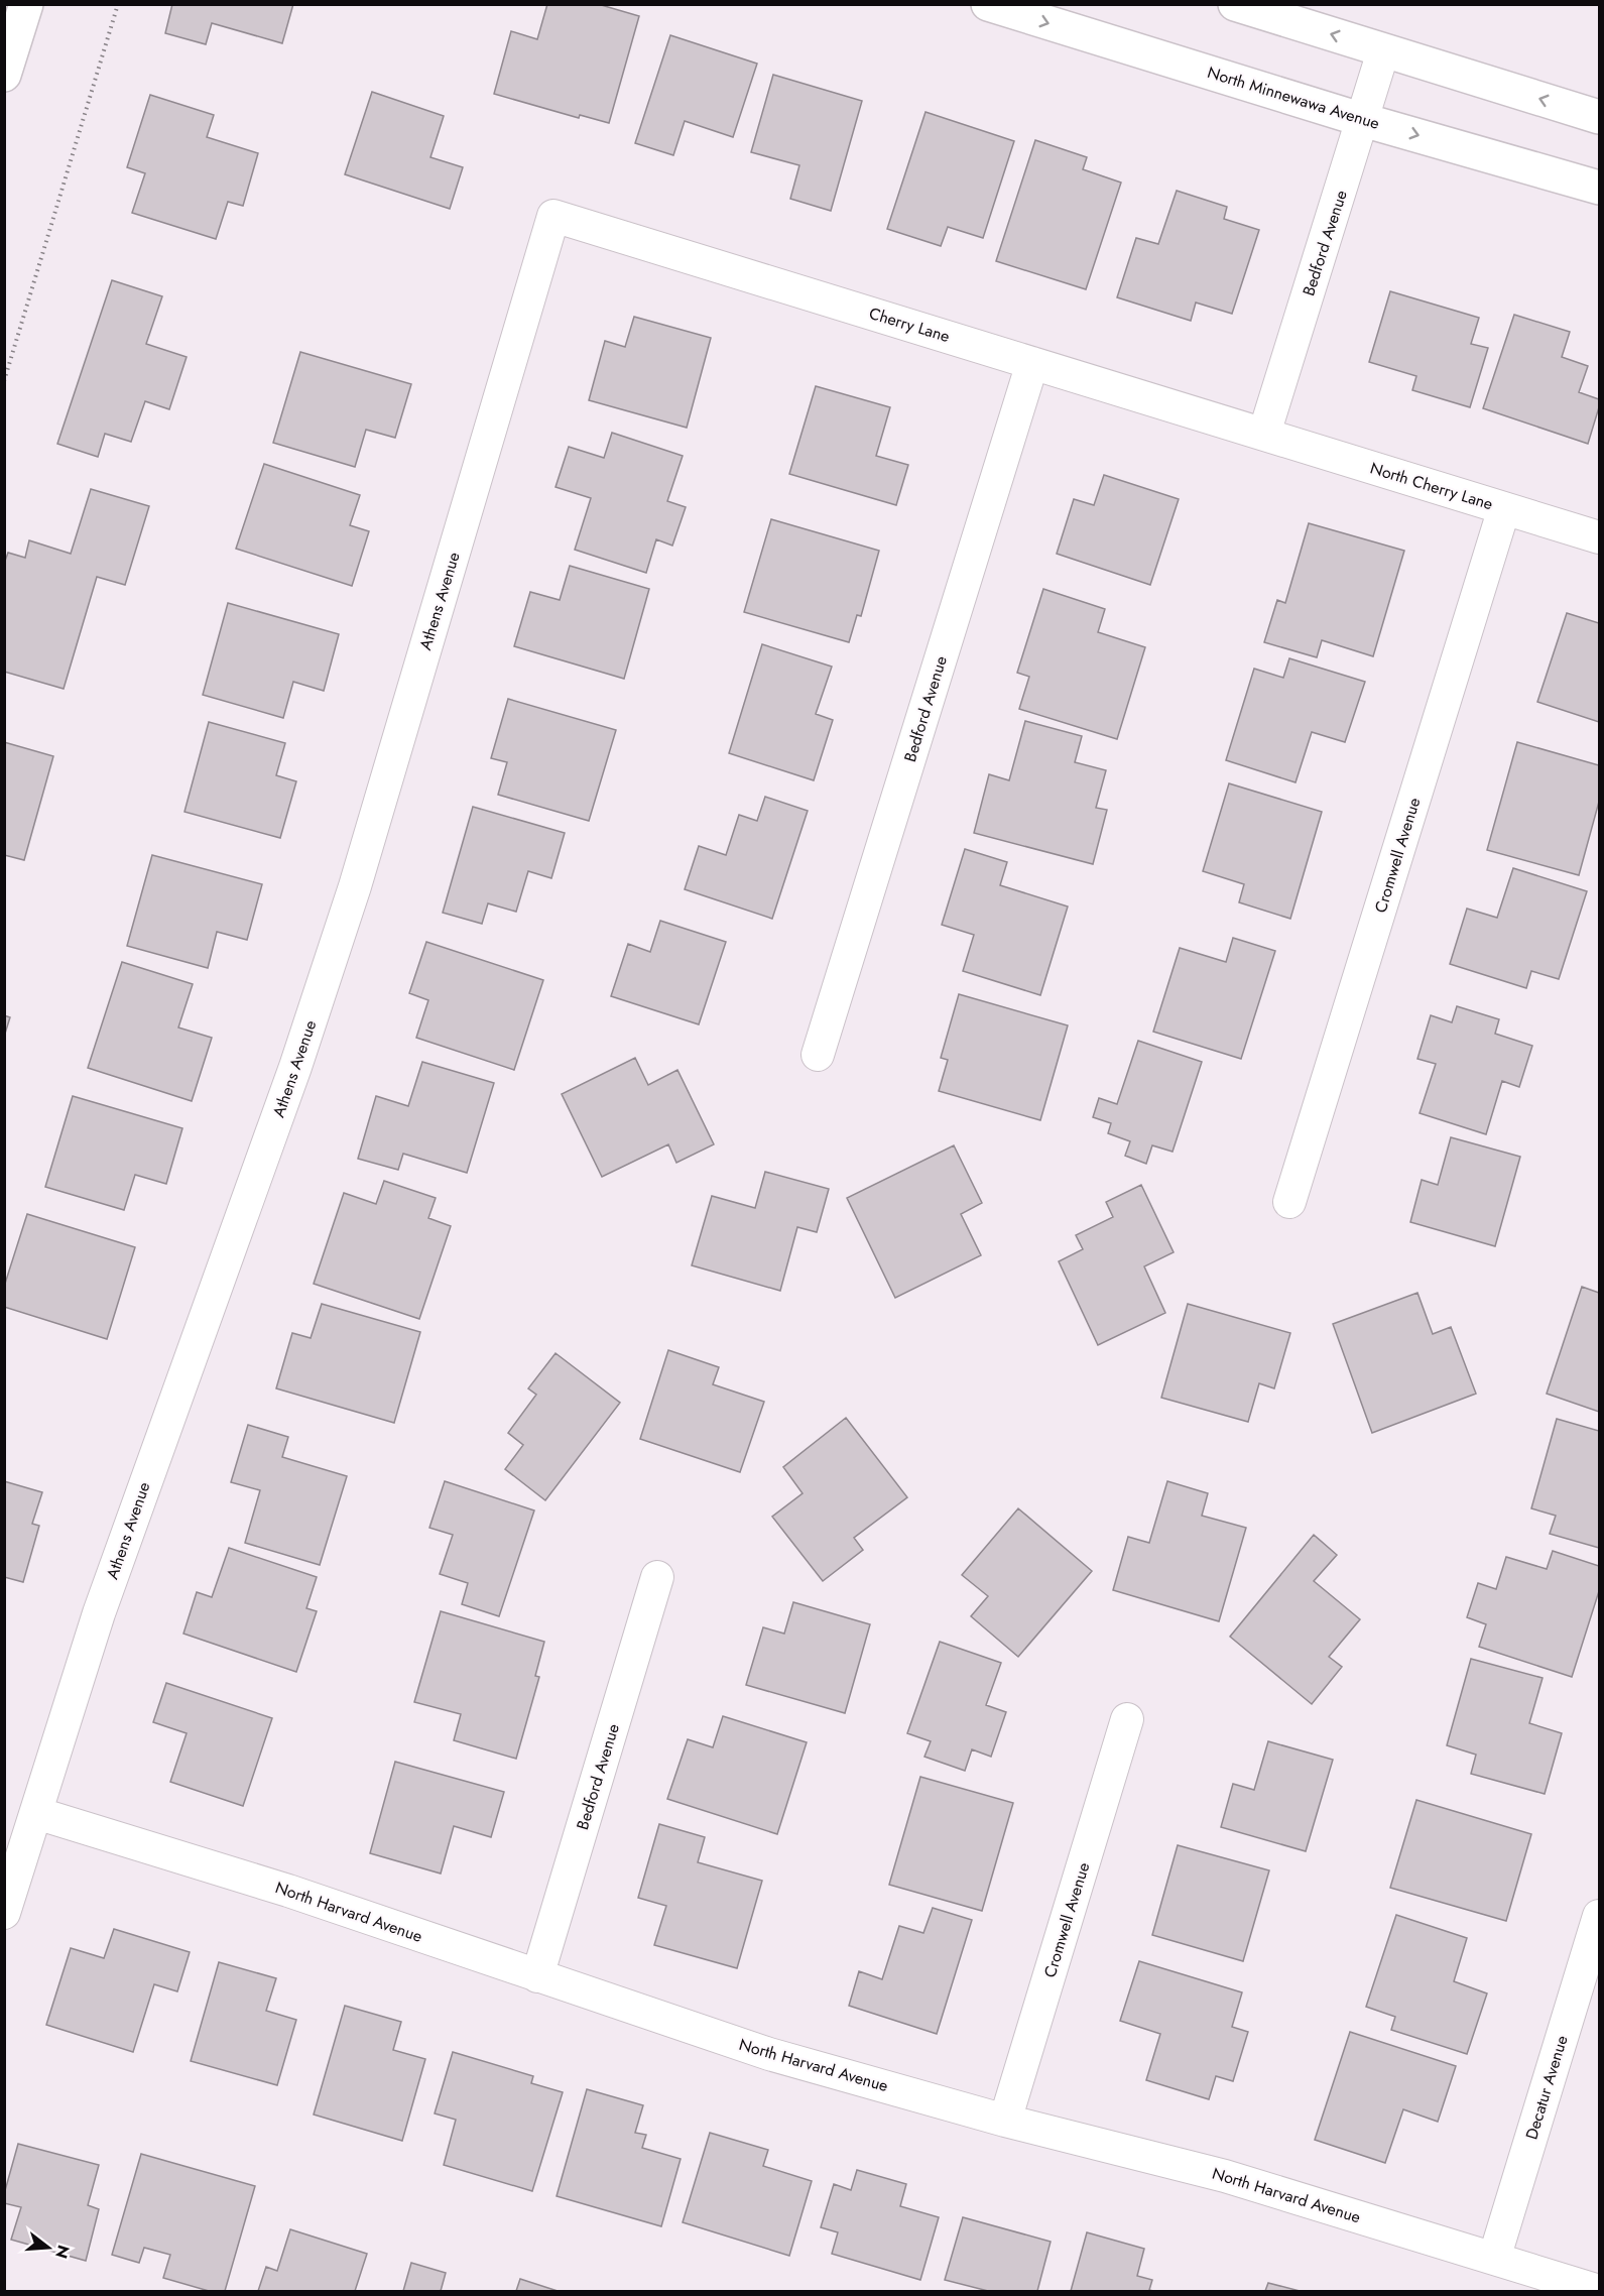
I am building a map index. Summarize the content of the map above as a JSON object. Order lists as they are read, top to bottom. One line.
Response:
{"streets":{"main road":["North Minnewawa Avenue"],"street":["Bedford Avenue","Cherry Lane","North Cherry Lane","Athens Avenue","Cromwell Avenue","North Harvard Avenue","Decatur Avenue"]},"crossings":[["North Minnewawa Avenue","Bedford Avenue"],["Bedford Avenue","Cherry Lane"],["Bedford Avenue","North Cherry Lane"],["Bedford Avenue","North Harvard Avenue"],["Cherry Lane","North Cherry Lane"],["Cherry Lane","Athens Avenue"],["North Cherry Lane","Cromwell Avenue"],["Athens Avenue","North Harvard Avenue"],["Cromwell Avenue","North Harvard Avenue"],["North Harvard Avenue","Decatur Avenue"]],"north":"right"}
